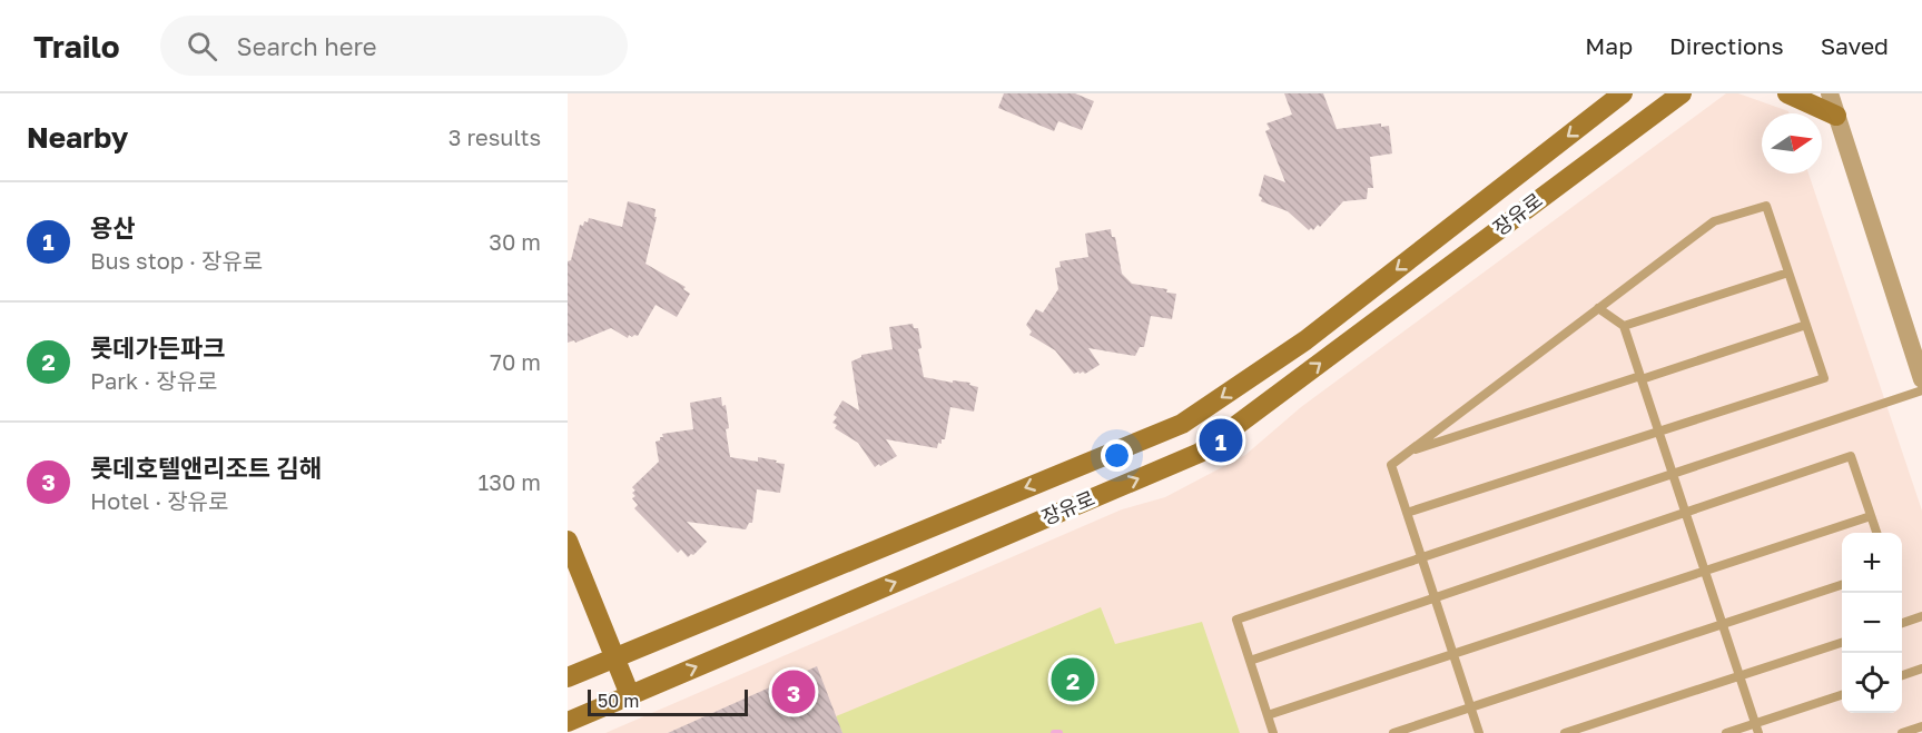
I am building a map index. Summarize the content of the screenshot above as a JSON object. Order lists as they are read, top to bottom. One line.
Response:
{"streets":{"main road":["장유로"]},"scale_bar":"50 m","north":"right","page":{"header":"Trailo","search":"Search here","nav":["Map","Directions","Saved"],"heading":["Nearby","3 results"],"list":[{"mark":"1","name":"용산","note":"Bus stop · 장유로","value":"30 m"},{"mark":"2","name":"롯데가든파크","note":"Park · 장유로","value":"70 m"},{"mark":"3","name":"롯데호텔앤리조트 김해","note":"Hotel · 장유로","value":"130 m"}],"pins":["1","2","3"],"map_buttons":["+","−"],"scale":"50 m"}}
